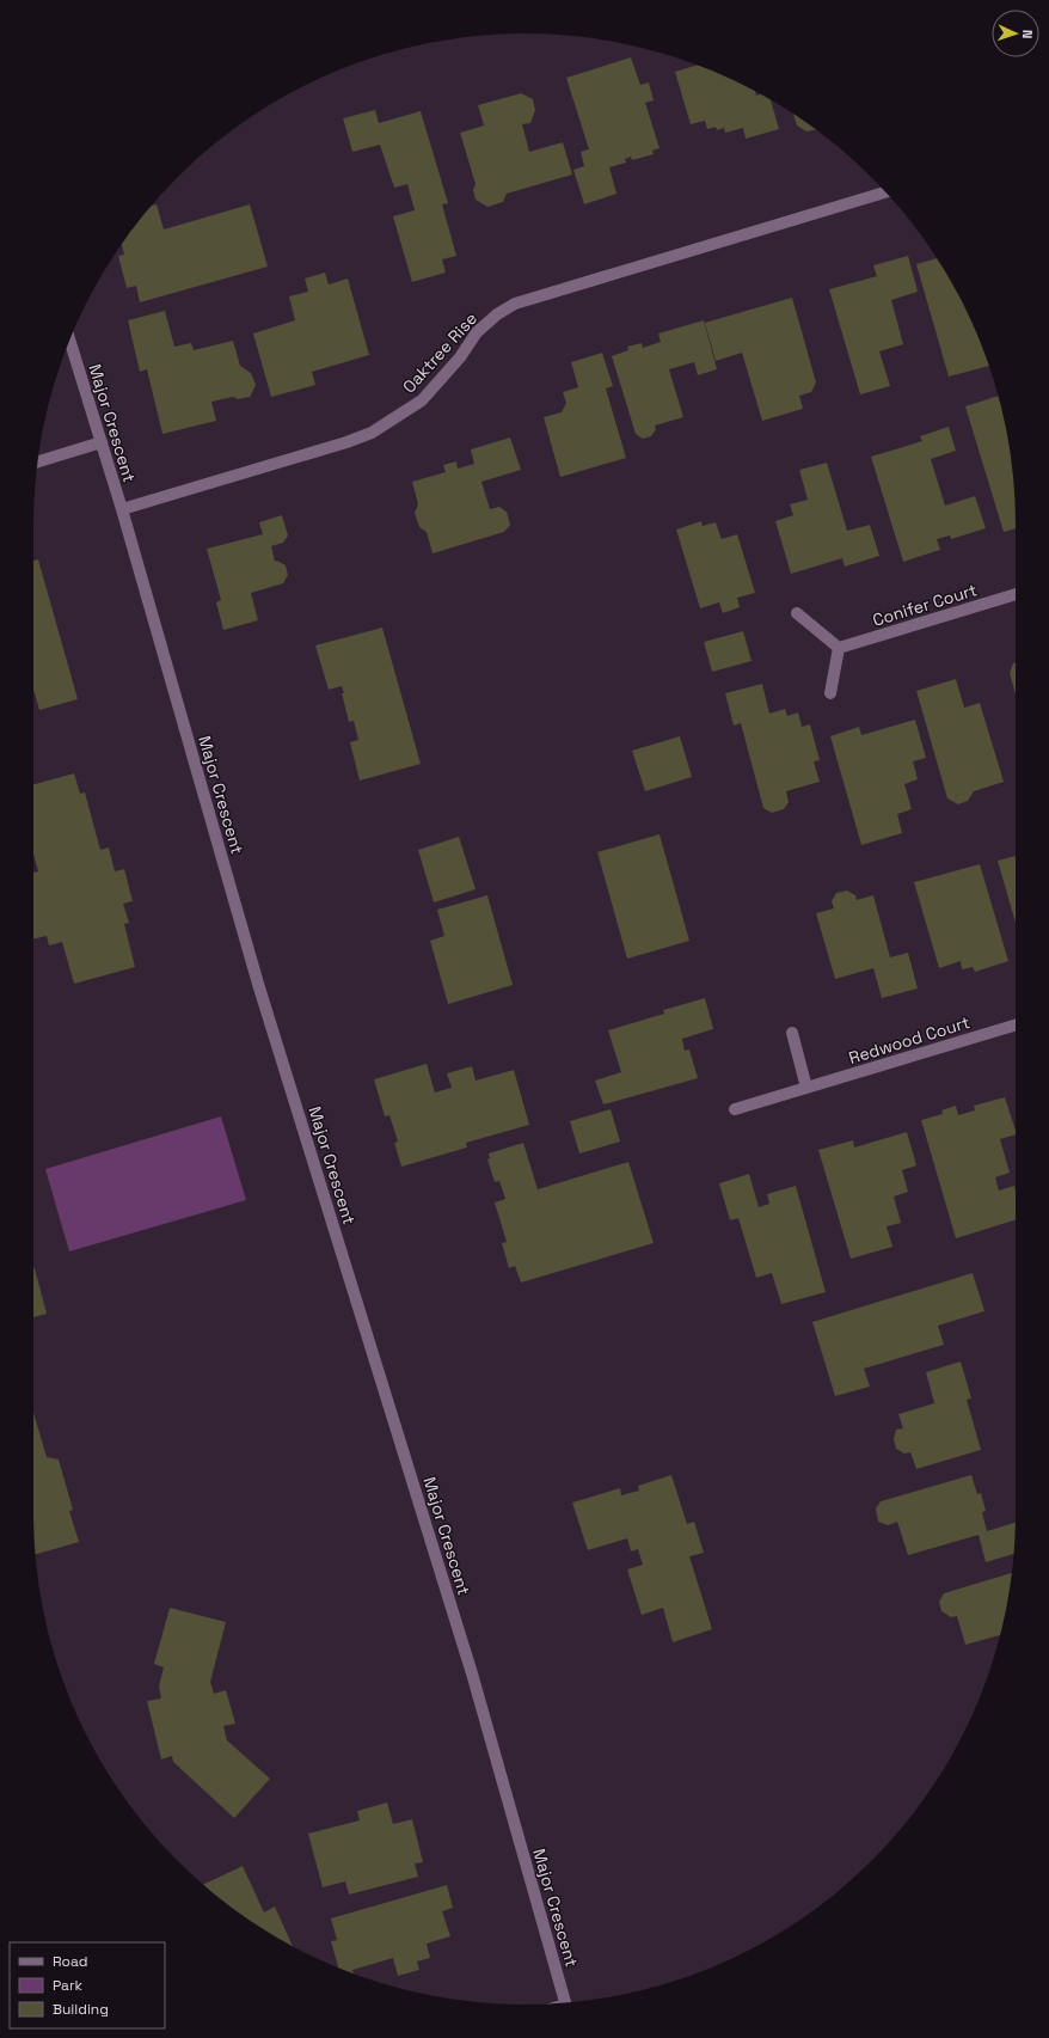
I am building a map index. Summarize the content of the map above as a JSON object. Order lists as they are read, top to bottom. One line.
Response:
{"streets":{"street":["Oaktree Rise","Major Crescent","Conifer Court","Redwood Court"]},"crossings":[["Oaktree Rise","Major Crescent"]],"legend":["Road","Park","Building"],"north":"right"}
